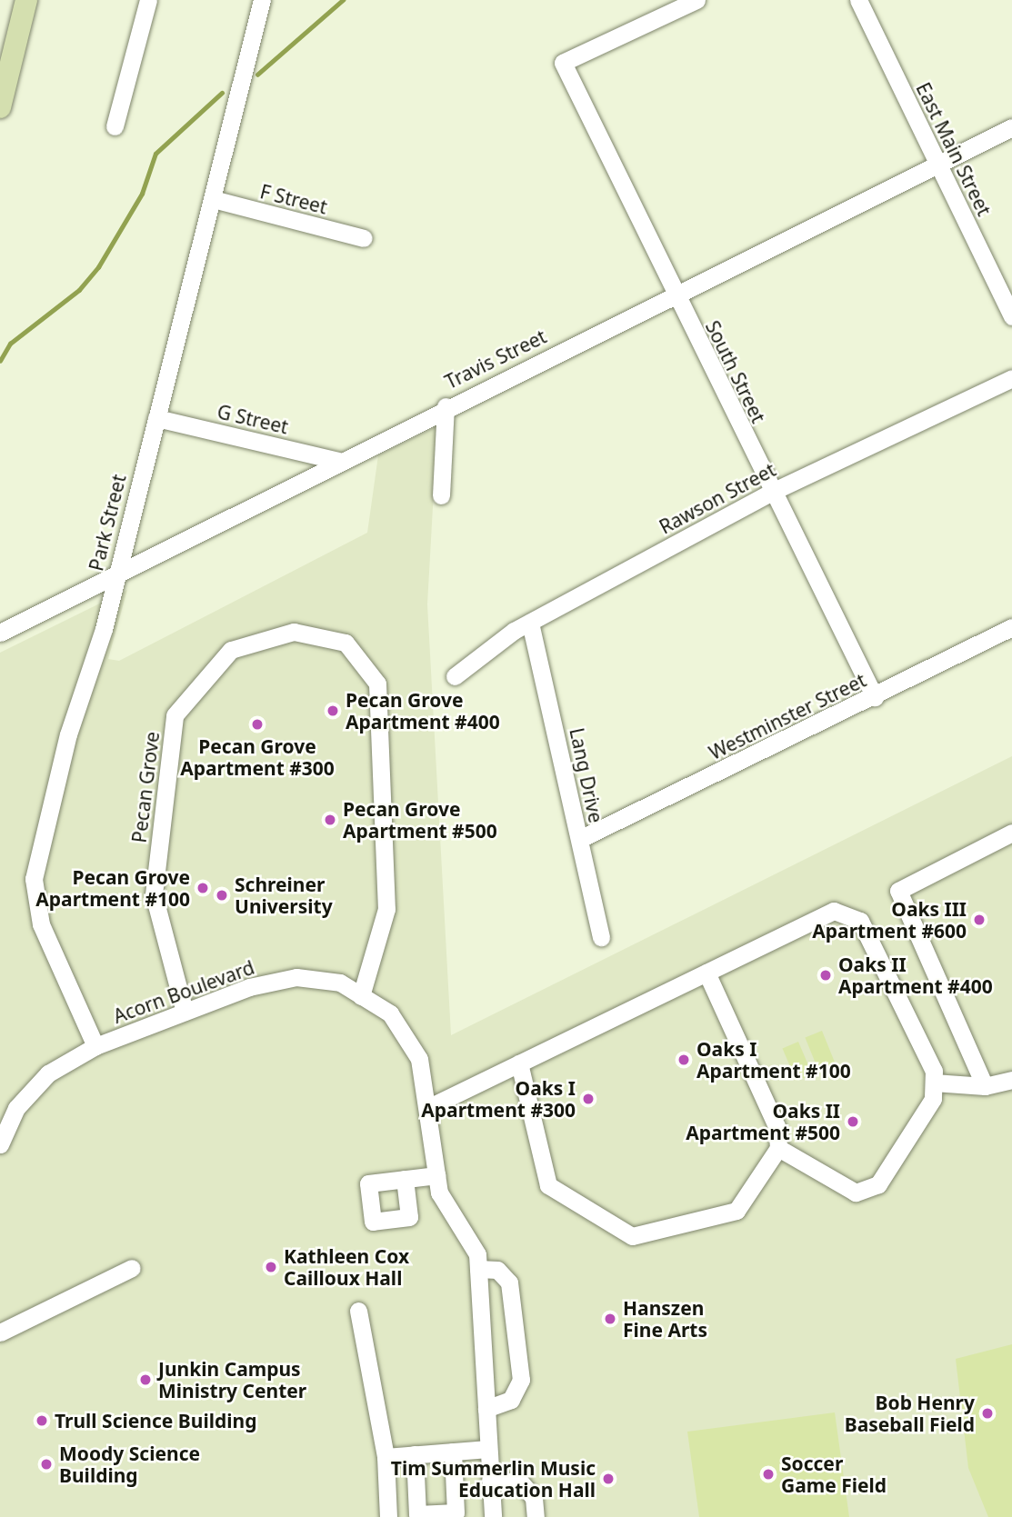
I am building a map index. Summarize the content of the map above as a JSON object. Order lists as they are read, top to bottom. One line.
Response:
{"streets":{"street":["East Main Street","F Street","Travis Street","South Street","G Street","Rawson Street","Park Street","Westminster Street","Lang Drive","Pecan Grove","Acorn Boulevard"]},"crossings":[["East Main Street","Travis Street"],["F Street","Park Street"],["Travis Street","South Street"],["Travis Street","G Street"],["Travis Street","Park Street"],["South Street","Rawson Street"],["South Street","Westminster Street"],["G Street","Park Street"],["Rawson Street","Lang Drive"],["Park Street","Acorn Boulevard"],["Westminster Street","Lang Drive"],["Pecan Grove","Acorn Boulevard"]],"places":["Pecan Grove Apartment #400","Pecan Grove Apartment #300","Pecan Grove Apartment #500","Pecan Grove Apartment #100","Schreiner University","Oaks III Apartment #600","Oaks II Apartment #400","Oaks I Apartment #100","Oaks I Apartment #300","Oaks II Apartment #500","Kathleen Cox Cailloux Hall","Hanszen Fine Arts","Junkin Campus Ministry Center","Bob Henry Baseball Field","Trull Science Building","Moody Science Building","Soccer Game Field","Tim Summerlin Music Education Hall"]}
